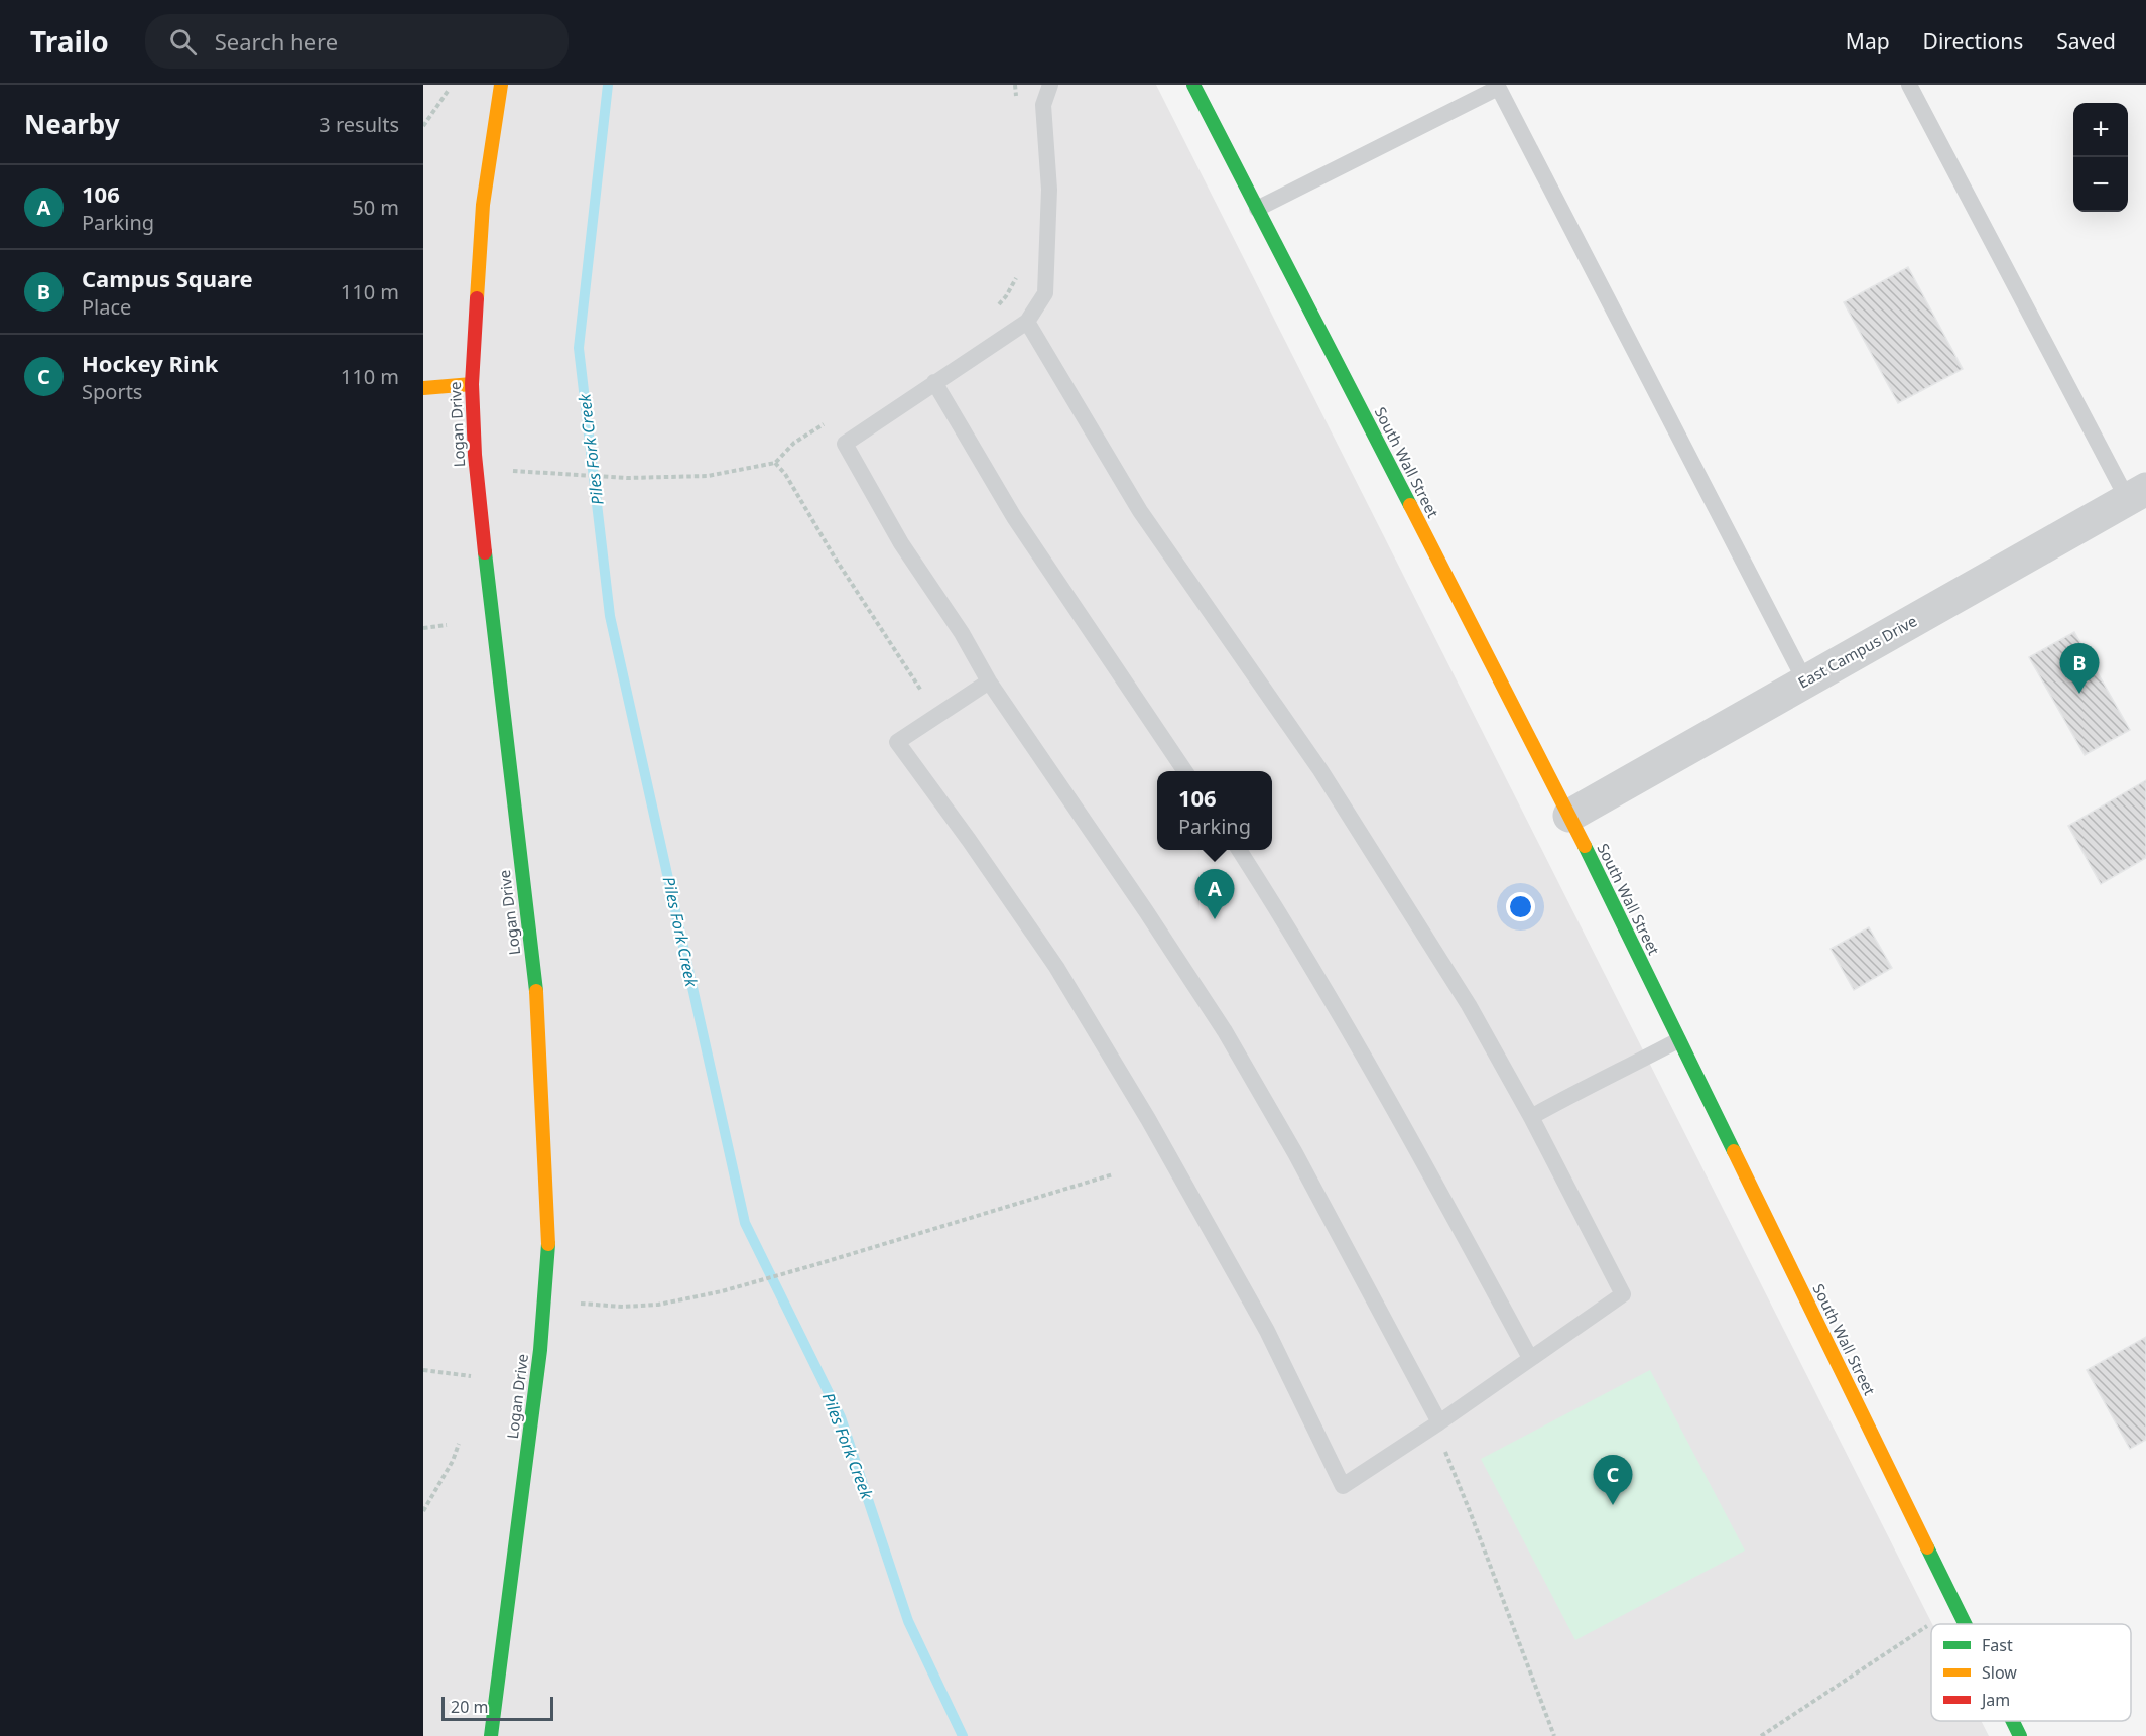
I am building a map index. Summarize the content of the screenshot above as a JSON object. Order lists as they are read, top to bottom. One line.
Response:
{"streets":{"street":["Logan Drive","South Wall Street","East Campus Drive"]},"crossings":[["South Wall Street","East Campus Drive"]],"water":["Piles Fork Creek"],"legend":["Fast","Slow","Jam"],"scale_bar":"20 m","page":{"header":"Trailo","search":"Search here","nav":["Map","Directions","Saved"],"heading":["Nearby","3 results"],"map_buttons":["+","−"],"list":[{"mark":"A","name":"106","note":"Parking","value":"50 m"},{"mark":"B","name":"Campus Square","note":"Place","value":"110 m"},{"mark":"C","name":"Hockey Rink","note":"Sports","value":"110 m"}],"pins":["B","A","C"],"popup":["106","Parking"],"scale":"20 m"}}
